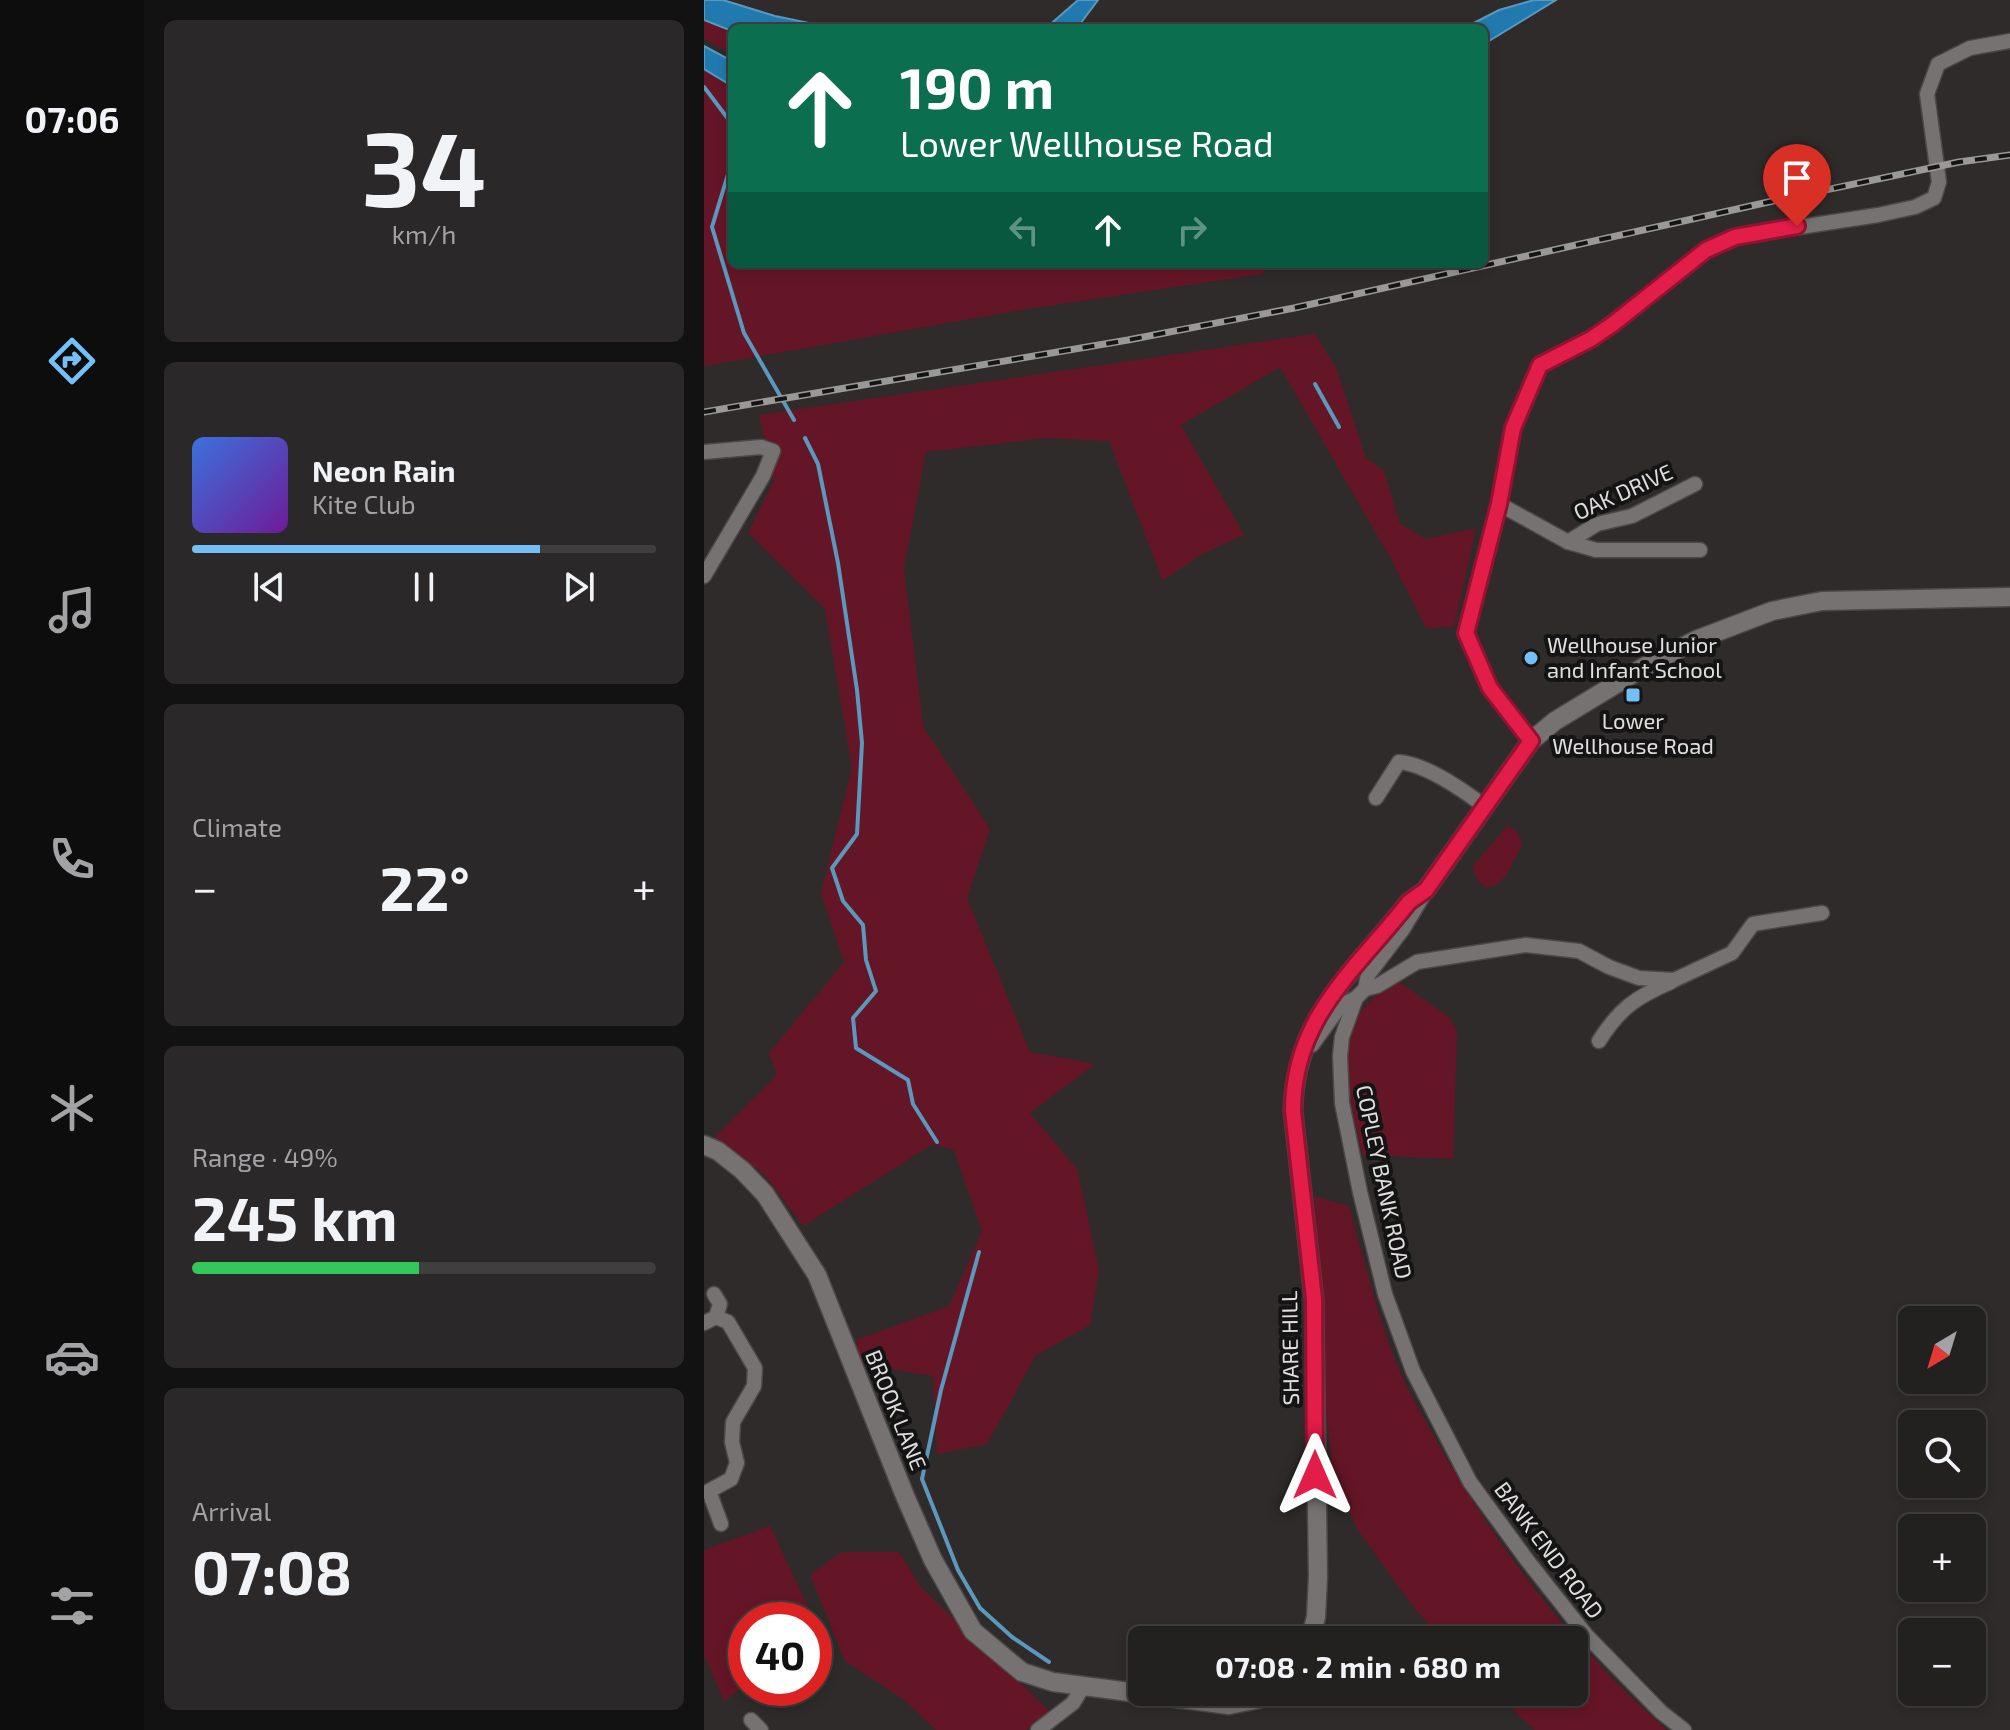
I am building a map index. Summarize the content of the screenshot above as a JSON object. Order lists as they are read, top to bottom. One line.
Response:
{"streets":{"street":["OAK DRIVE","COPLEY BANK ROAD","SHARE HILL","BROOK LANE","BANK END ROAD"]},"crossings":[["COPLEY BANK ROAD","SHARE HILL"],["COPLEY BANK ROAD","BANK END ROAD"]],"places":{"other":["Wellhouse Junior and Infant School"],"transit":["Lower Wellhouse Road"]},"north":"bottom left","page":{"tabs":"07:06","tile":[["34","km/h"],"Climate",["Range · 49%","245 km"],["Arrival","07:08"]],"turn":["190 m","Lower Wellhouse Road"],"song":["Neon Rain","Kite Club"],"heat":["−","22°","+"],"map_buttons":["+","−"],"limit":"40","trip":"07:08 · 2 min · 680 m"}}
